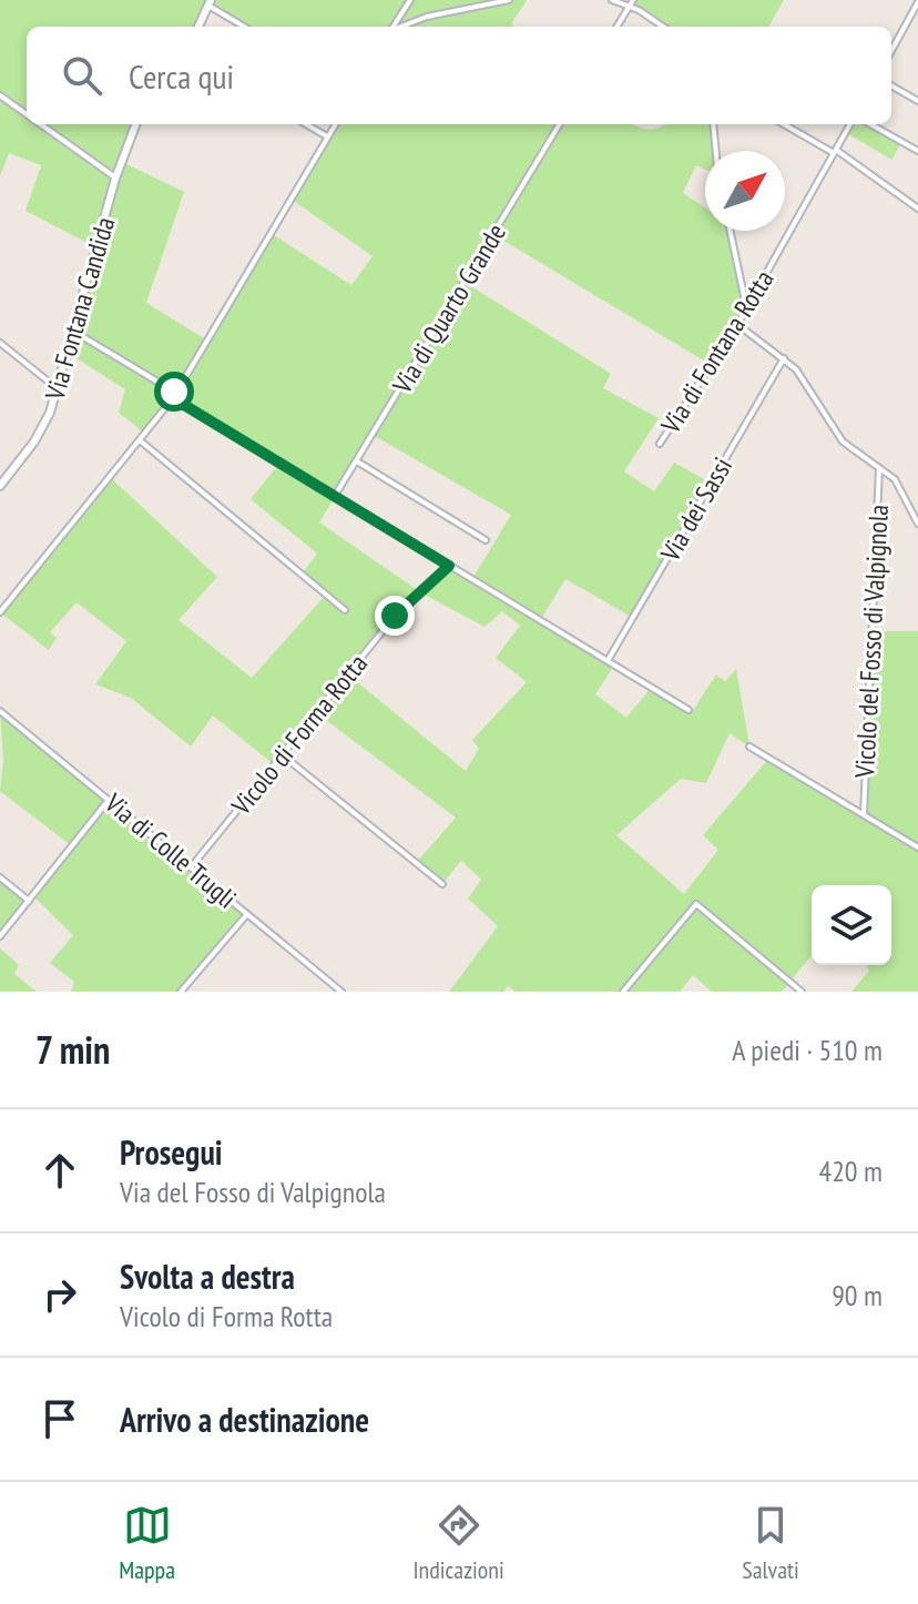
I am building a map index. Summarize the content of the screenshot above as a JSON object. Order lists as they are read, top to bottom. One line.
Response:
{"streets":{"main road":["Via Fontana Candida"],"street":["Via di Quarto Grande","Via di Fontana Rotta","Via dei Sassi","Vicolo del Fosso di Valpignola","Vicolo di Forma Rotta","Via di Colle Trugli"]},"crossings":[["Vicolo di Forma Rotta","Via di Colle Trugli"]],"north":"top right","page":{"search":"Cerca qui","heading":["7 min","A piedi · 510 m"],"list":[["Prosegui","Via del Fosso di Valpignola","420 m"],["Svolta a destra","Vicolo di Forma Rotta","90 m"],"Arrivo a destinazione"],"nav":["Mappa","Indicazioni","Salvati"]}}
